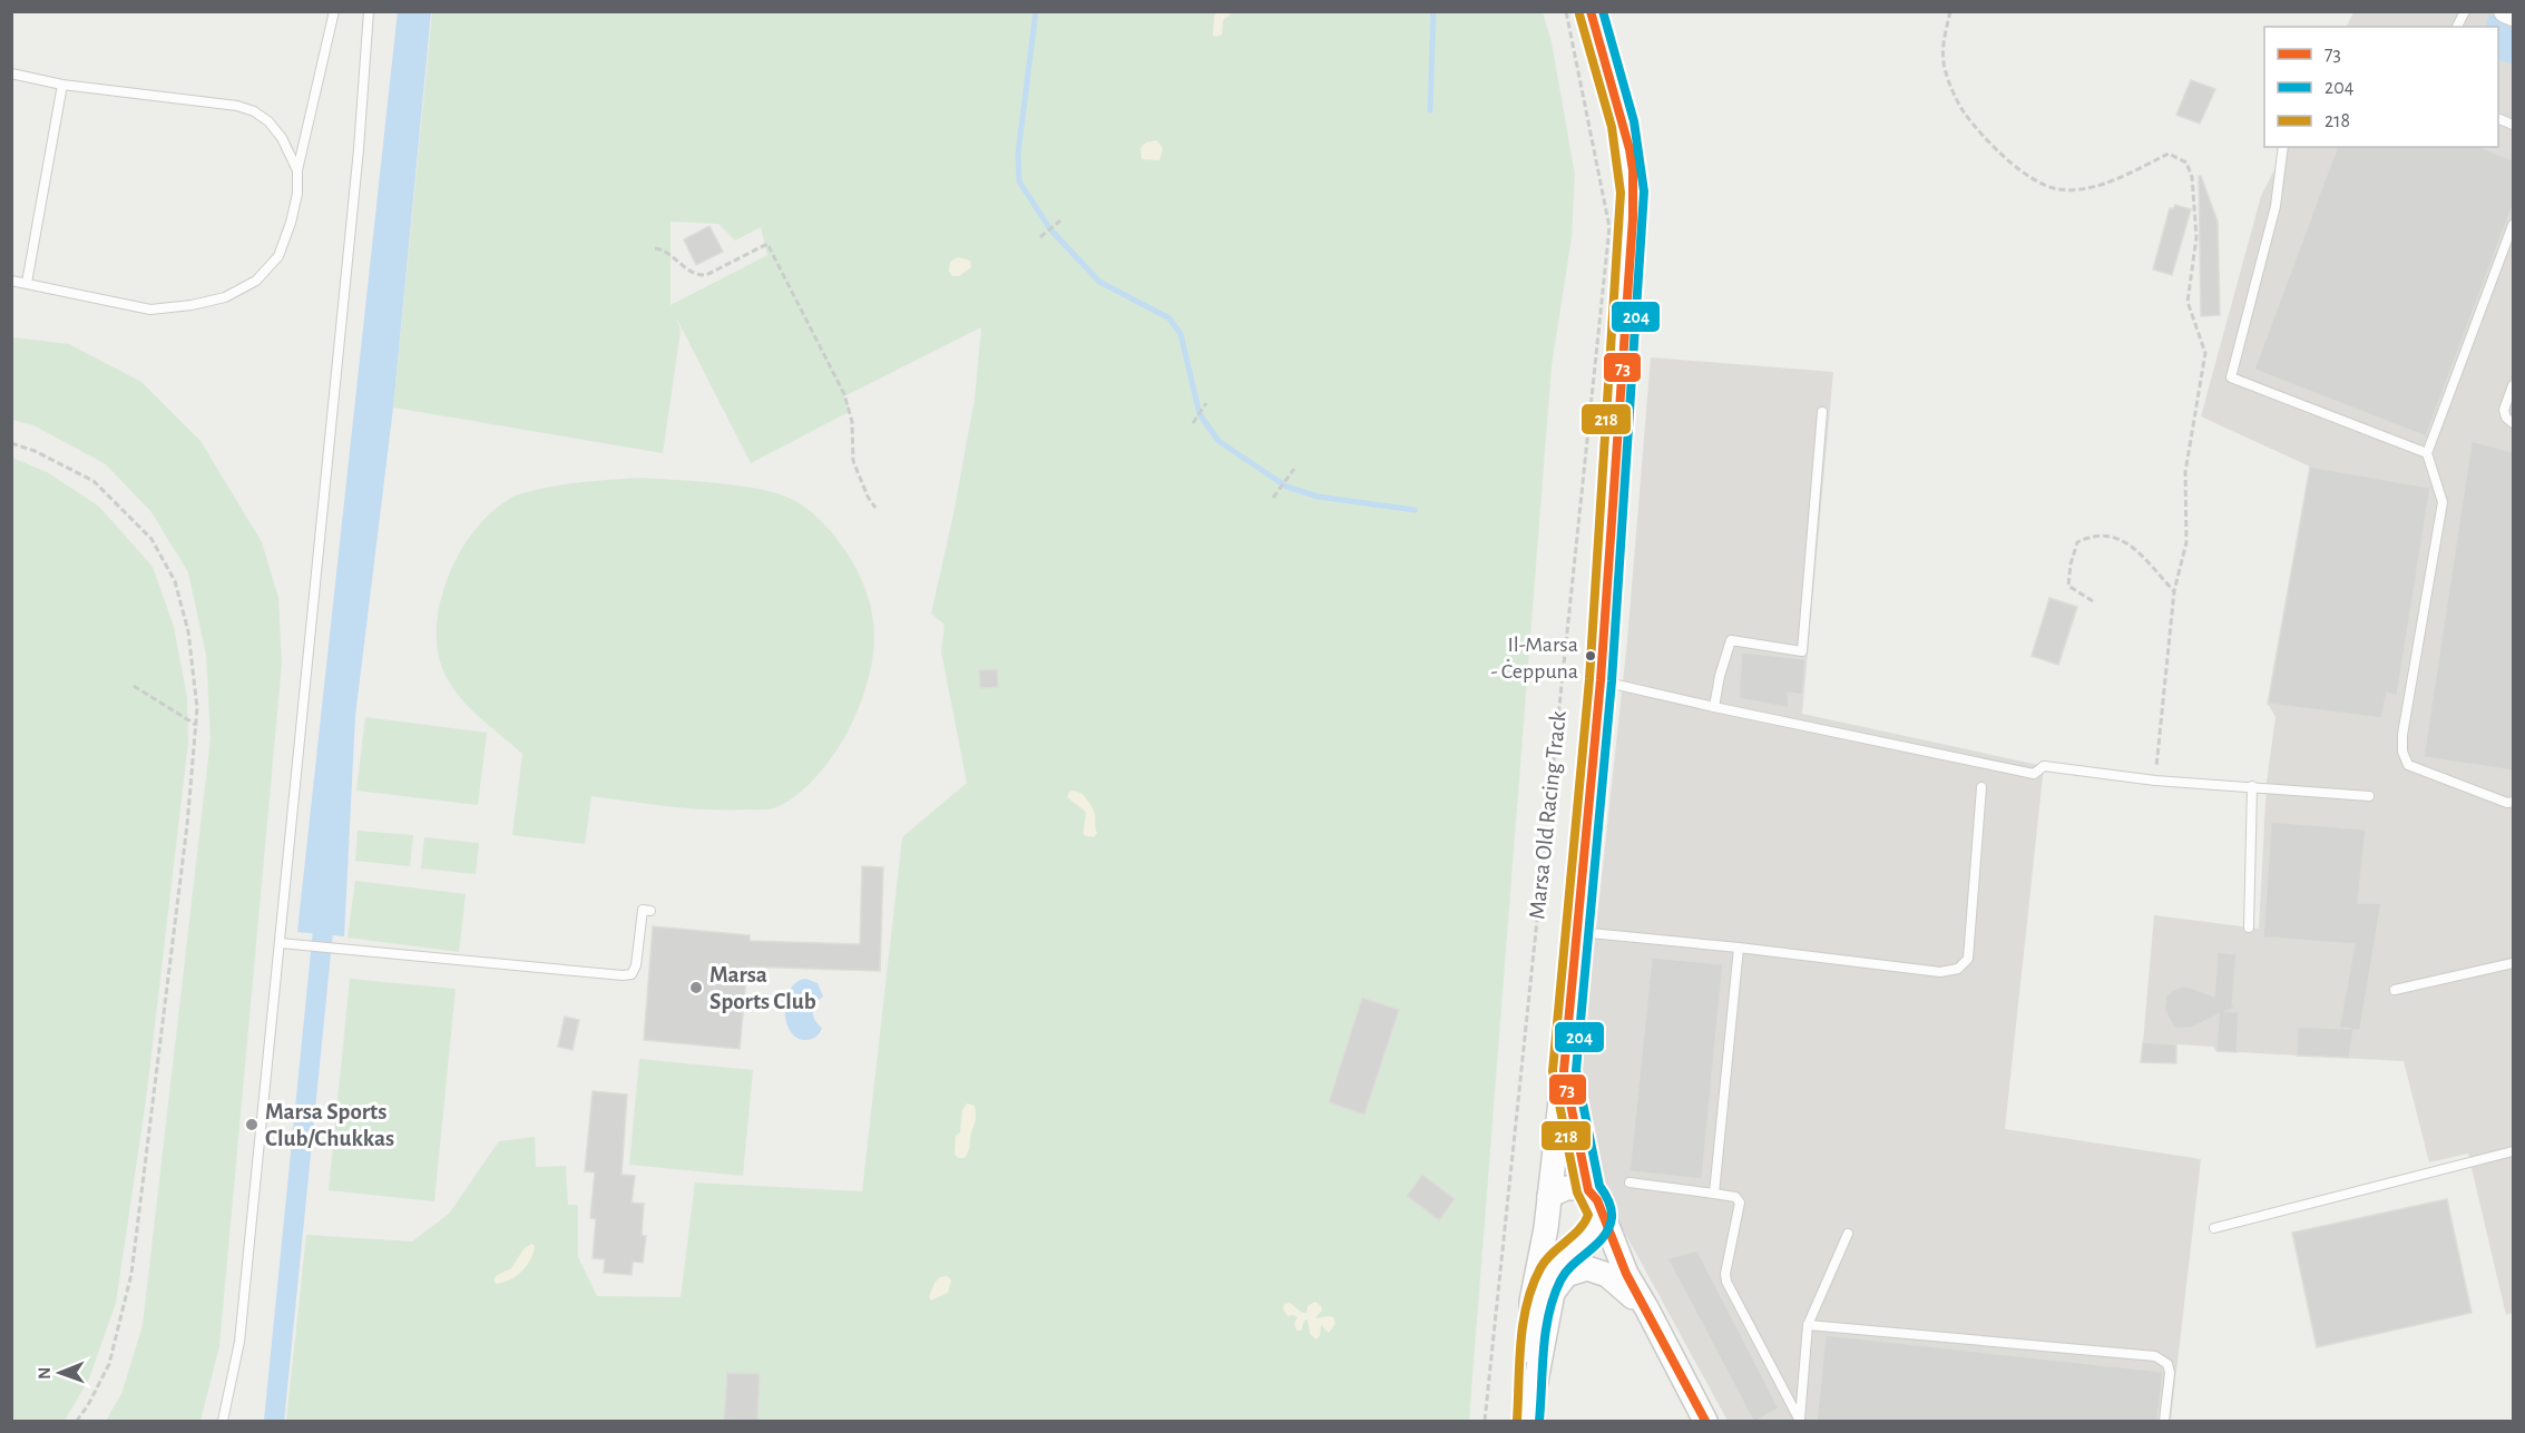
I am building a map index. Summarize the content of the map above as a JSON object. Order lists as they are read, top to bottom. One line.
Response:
{"streets":{"path":["Marsa Old Racing Track"]},"places":["Il-Marsa - Ċeppuna","Marsa Sports Club","Marsa Sports Club/Chukkas"],"lines":["transit line 73","transit line 204","transit line 218"],"legend":["73","204","218"],"north":"left"}
